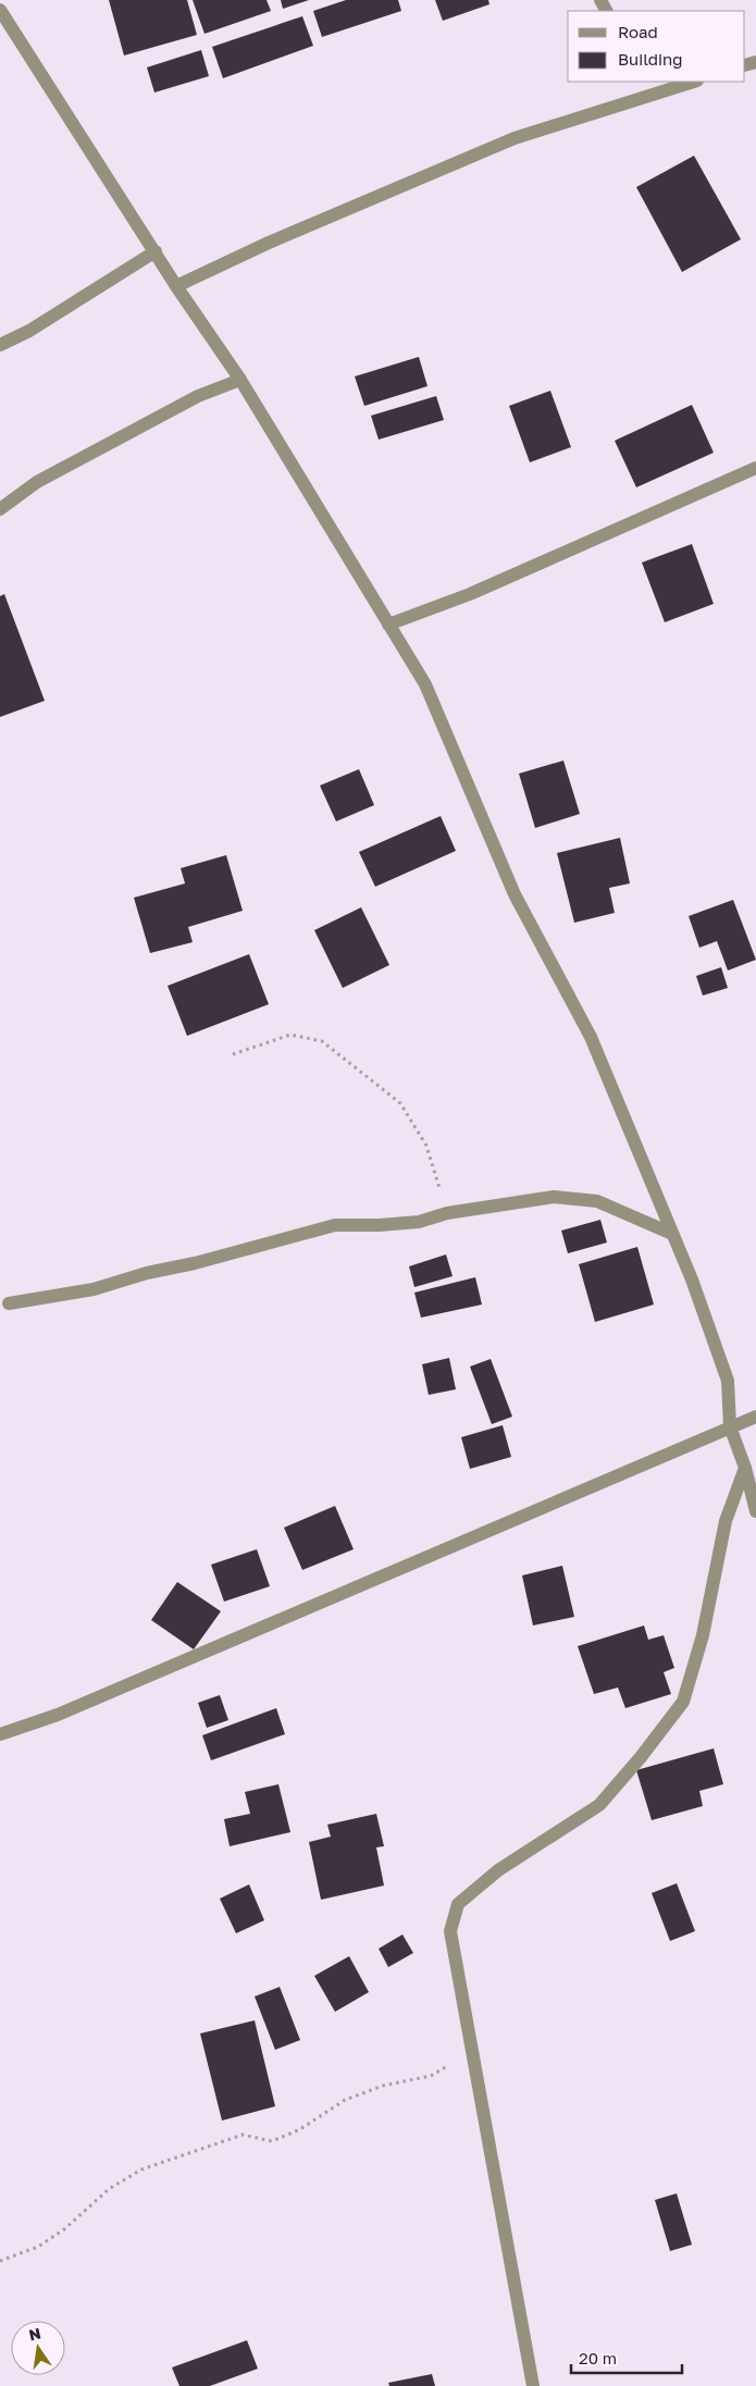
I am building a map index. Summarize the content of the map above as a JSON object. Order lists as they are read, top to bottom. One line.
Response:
{"legend":["Road","Building"],"scale_bar":"20 m","north":"top"}
